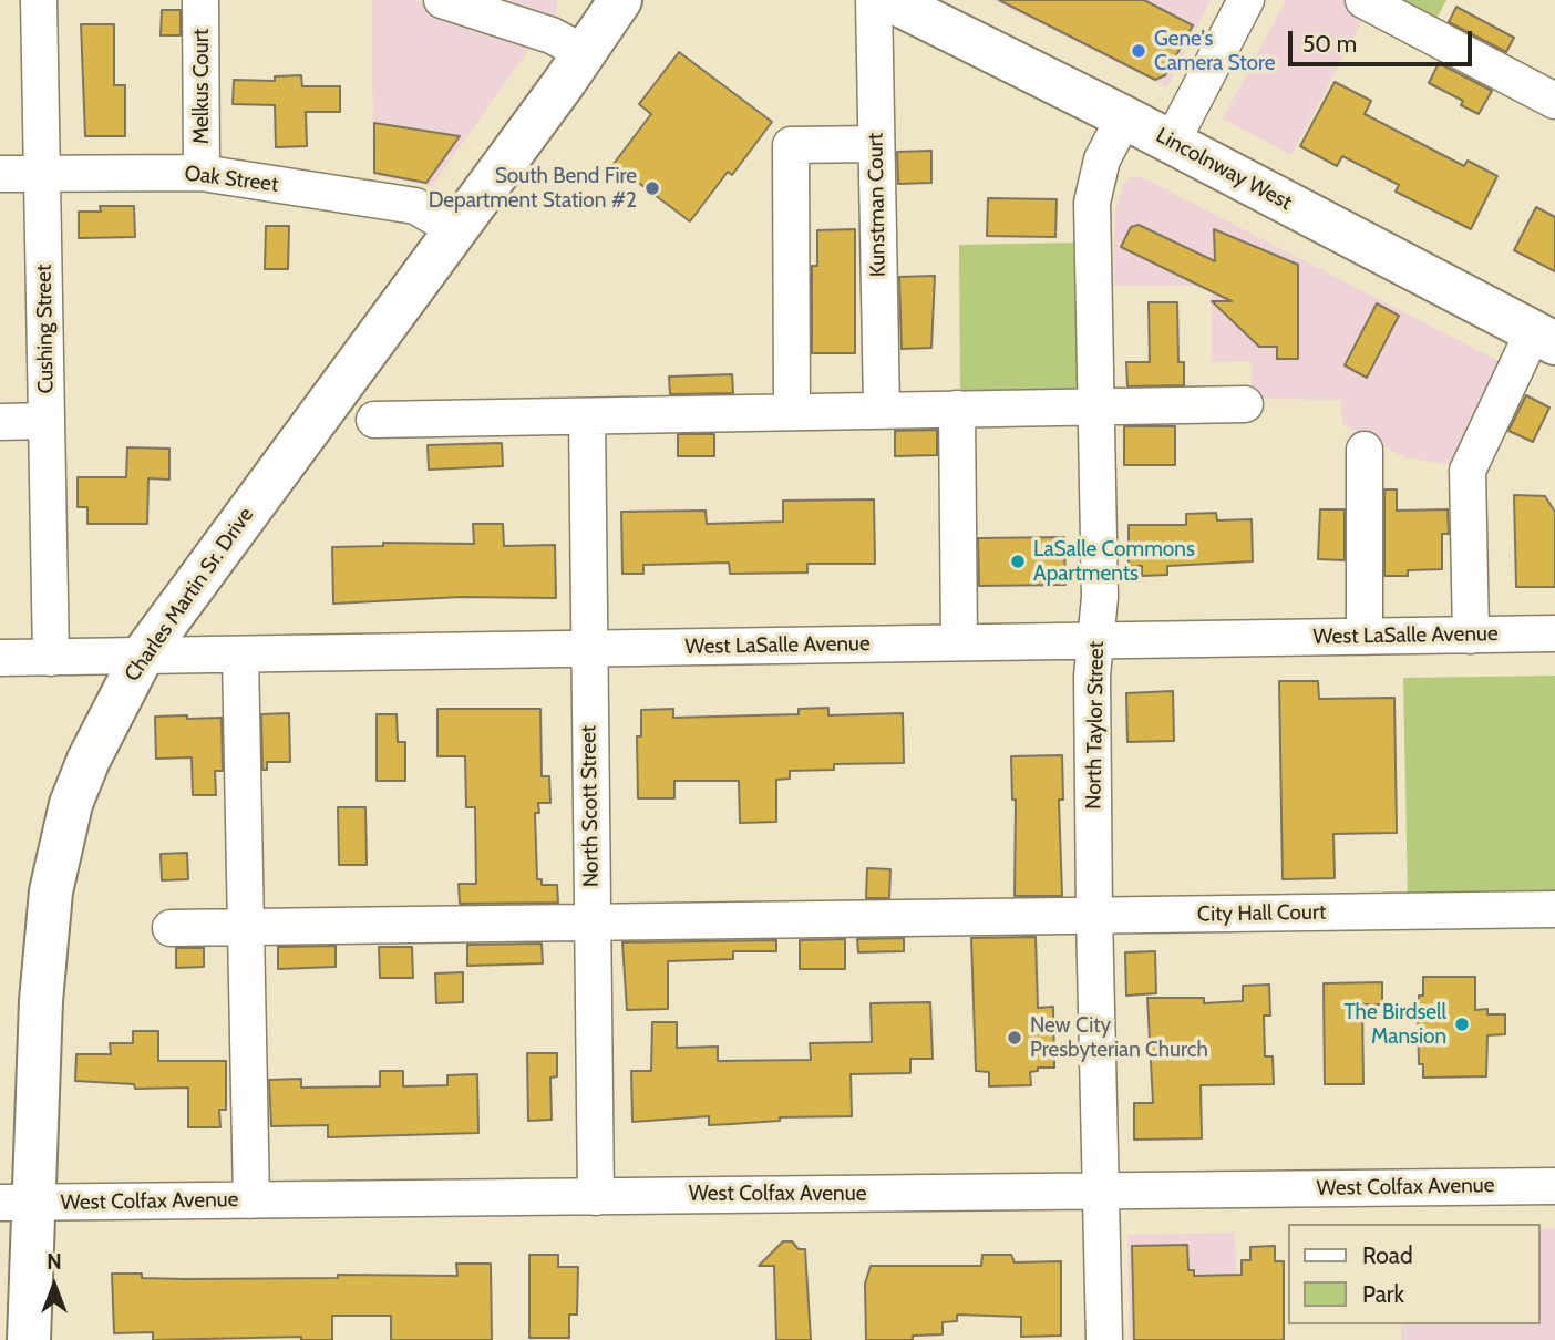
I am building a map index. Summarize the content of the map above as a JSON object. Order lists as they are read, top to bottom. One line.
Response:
{"streets":{"main road":["Lincolnway West","Charles Martin Sr. Drive"],"street":["Melkus Court","Oak Street","Kunstman Court","Cushing Street","West LaSalle Avenue","North Taylor Street","North Scott Street","City Hall Court","West Colfax Avenue"]},"crossings":[["Melkus Court","Oak Street"],["Lincolnway West","North Taylor Street"],["Oak Street","Cushing Street"],["Oak Street","Charles Martin Sr. Drive"],["Cushing Street","West LaSalle Avenue"],["Charles Martin Sr. Drive","West LaSalle Avenue"],["Charles Martin Sr. Drive","West Colfax Avenue"],["West LaSalle Avenue","North Taylor Street"],["West LaSalle Avenue","North Scott Street"],["North Taylor Street","City Hall Court"],["North Taylor Street","West Colfax Avenue"],["North Scott Street","City Hall Court"],["North Scott Street","West Colfax Avenue"]],"places":["Gene's Camera Store","South Bend Fire Department Station #2","LaSalle Commons Apartments","The Birdsell Mansion","New City Presbyterian Church"],"legend":["Road","Park"],"scale_bar":"50 m","north":"top"}
